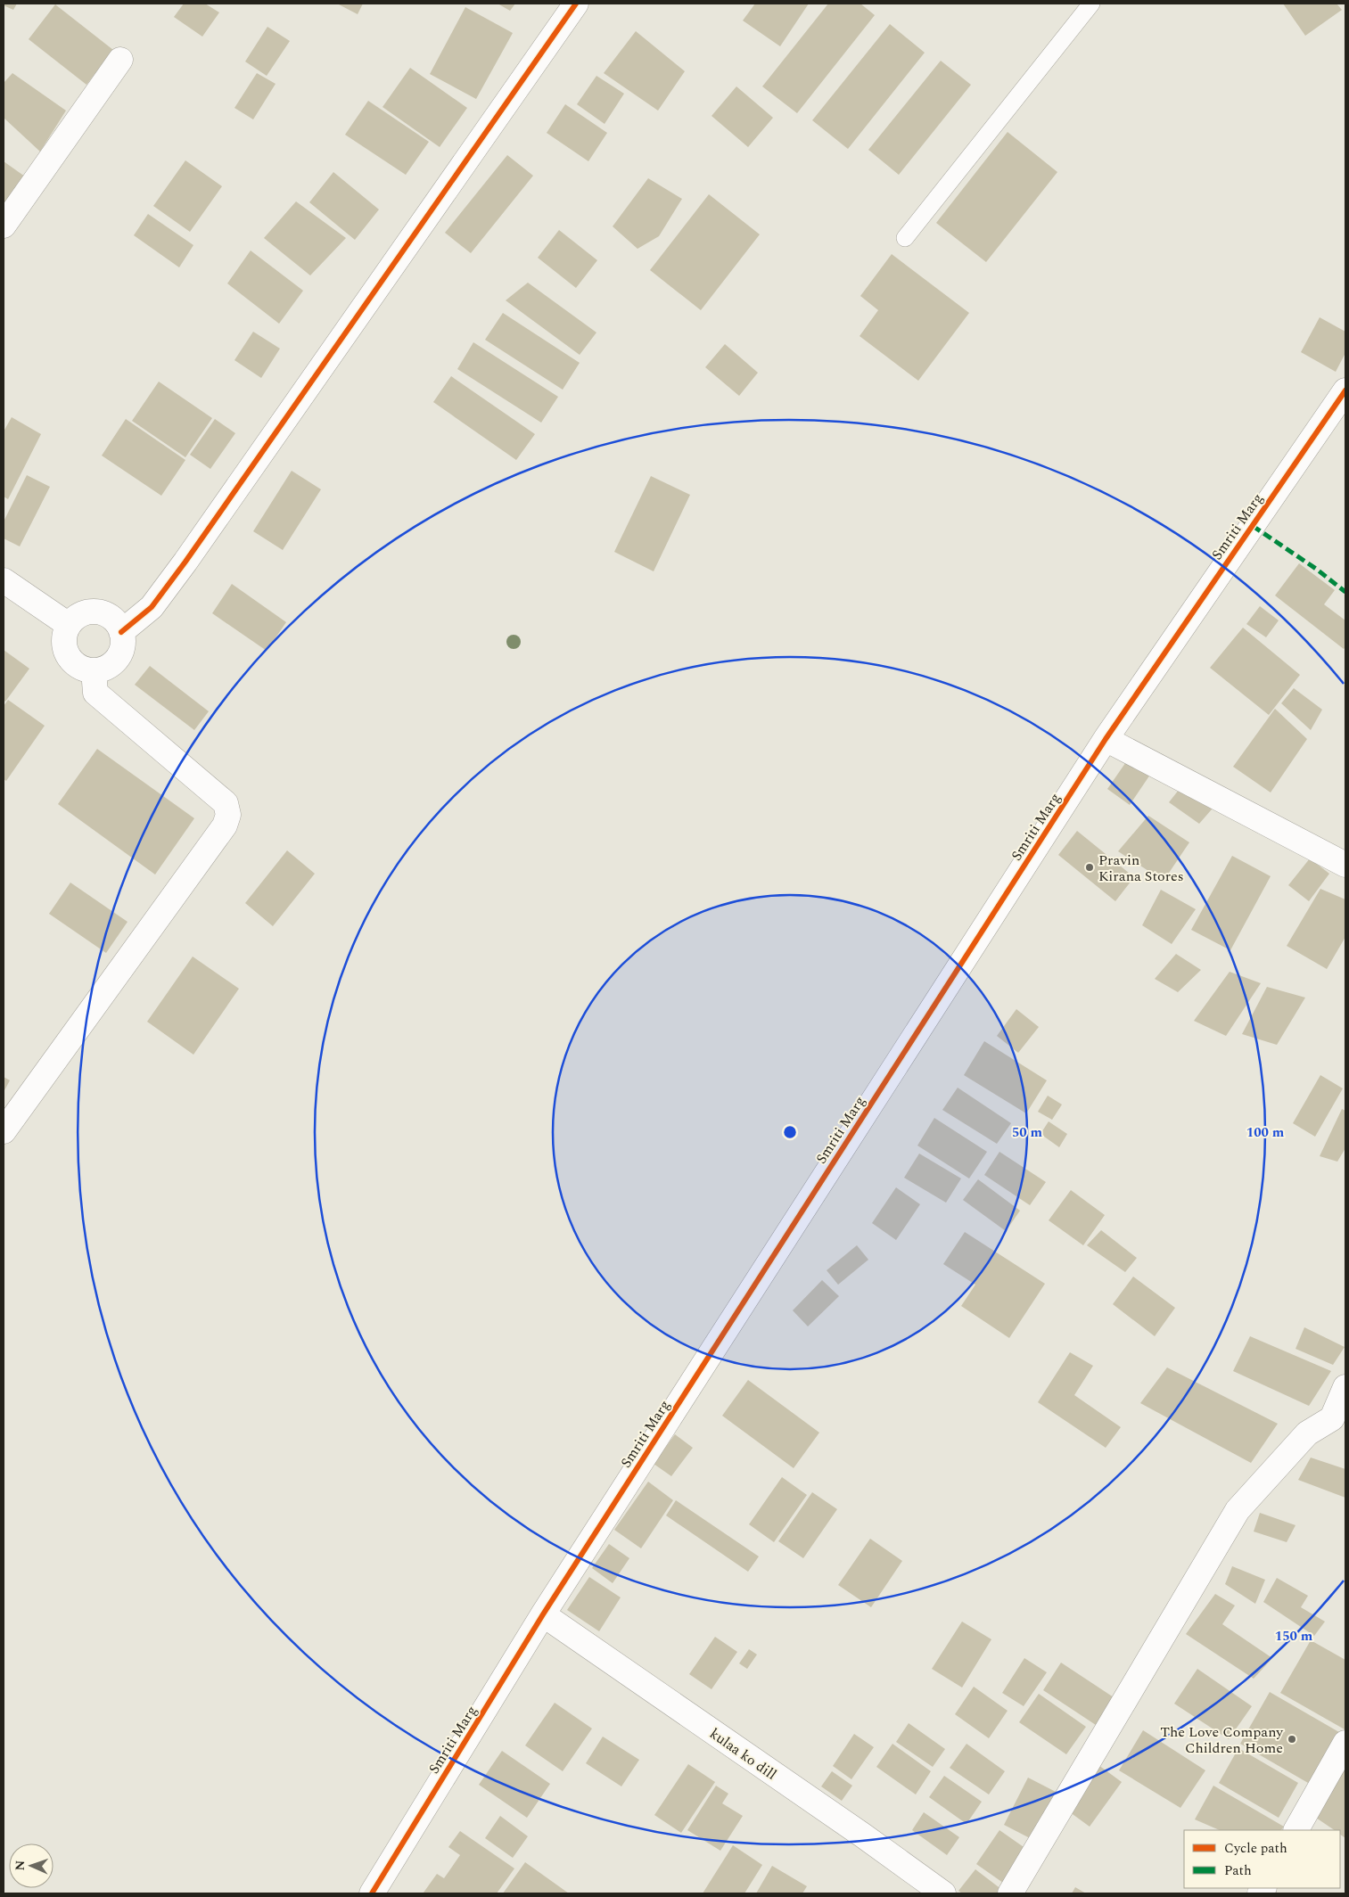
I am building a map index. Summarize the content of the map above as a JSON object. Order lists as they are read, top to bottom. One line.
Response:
{"streets":{"street":["Smriti Marg","kulaa ko dill"]},"crossings":[["Smriti Marg","kulaa ko dill"]],"places":["Pravin Kirana Stores","The Love Company Children Home"],"legend":["Cycle path","Path"],"north":"left","rings":["50 m","100 m","150 m"]}
